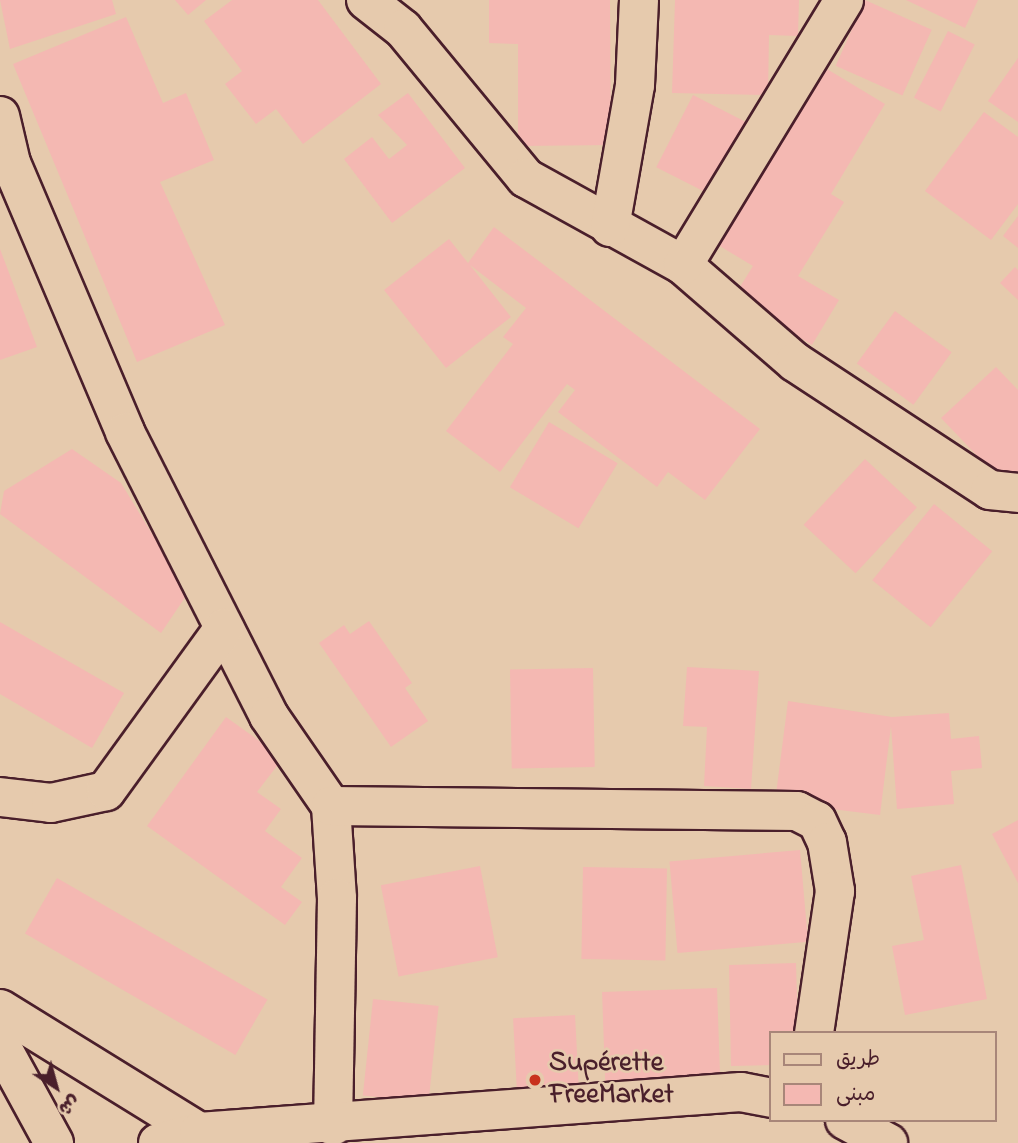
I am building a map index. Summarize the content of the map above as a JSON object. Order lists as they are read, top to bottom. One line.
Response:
{"places":["Supérette FreeMarket"],"legend":["طريق","مبنى"],"north":"bottom right"}
